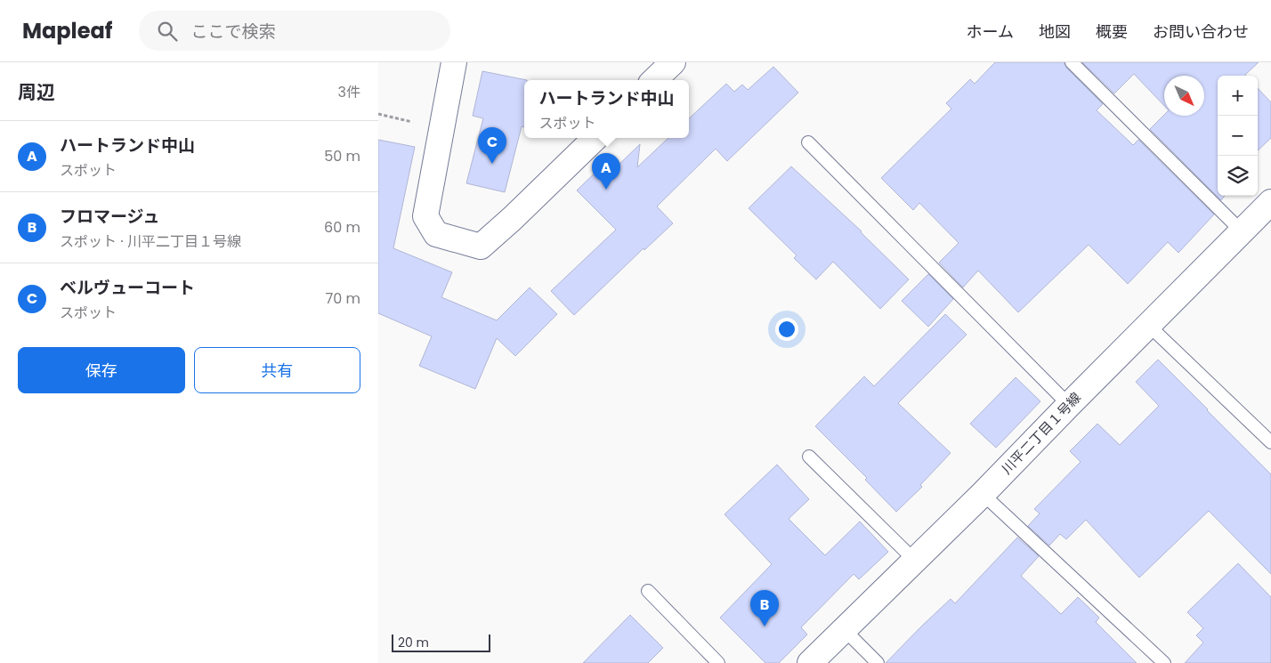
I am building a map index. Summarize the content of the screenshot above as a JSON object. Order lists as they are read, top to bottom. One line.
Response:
{"streets":{"street":["川平二丁目１号線"]},"scale_bar":"20 m","north":"bottom right","page":{"header":"Mapleaf","search":"ここで検索","nav":["ホーム","地図","概要","お問い合わせ"],"heading":["周辺","3件"],"map_buttons":["+","−"],"popup":["ハートランド中山","スポット"],"list":[{"mark":"A","name":"ハートランド中山","note":"スポット","value":"50 m"},{"mark":"B","name":"フロマージュ","note":"スポット · 川平二丁目１号線","value":"60 m"},{"mark":"C","name":"ベルヴューコート","note":"スポット","value":"70 m"}],"pins":["C","A","B"],"buttons":["保存","共有"],"scale":"20 m"}}
